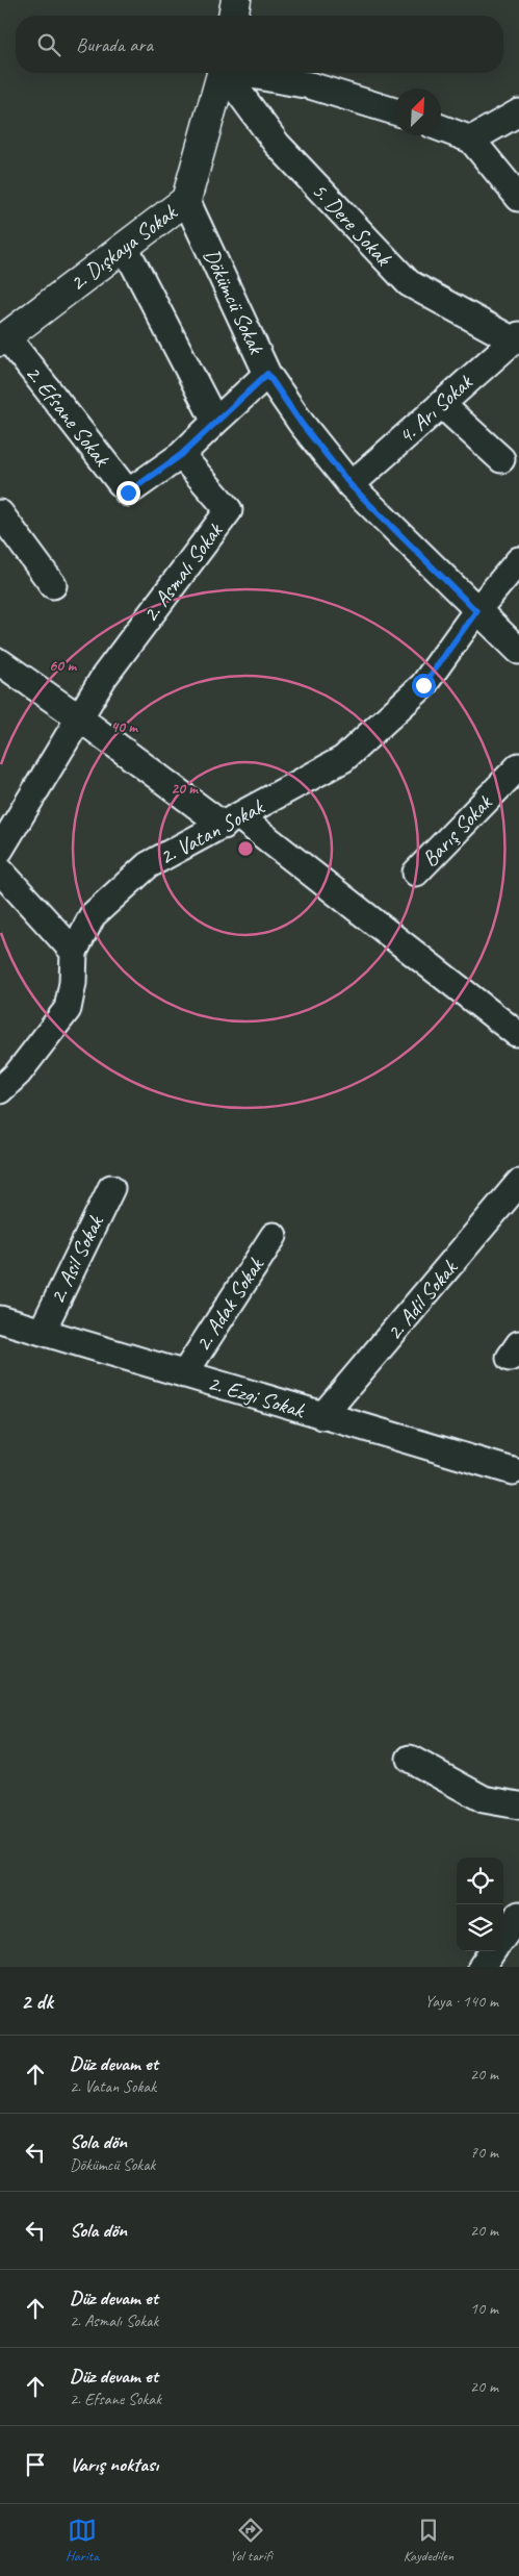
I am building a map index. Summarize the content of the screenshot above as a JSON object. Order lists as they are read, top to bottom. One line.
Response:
{"streets":{"street":["5. Dere Sokak","2. Dışkaya Sokak","Dökümcü Sokak","4. Arı Sokak","2. Efsane Sokak","2. Asmalı Sokak","Barış Sokak","2. Vatan Sokak","2. Asil Sokak","2. Adil Sokak","2. Adak Sokak","2. Ezgi Sokak"]},"crossings":[["5. Dere Sokak","4. Arı Sokak"],["2. Dışkaya Sokak","Dökümcü Sokak"],["2. Dışkaya Sokak","2. Efsane Sokak"],["Dökümcü Sokak","4. Arı Sokak"],["Dökümcü Sokak","2. Vatan Sokak"],["2. Efsane Sokak","2. Asmalı Sokak"],["2. Asil Sokak","2. Ezgi Sokak"],["2. Adil Sokak","2. Ezgi Sokak"],["2. Adak Sokak","2. Ezgi Sokak"]],"north":"top right","page":{"search":"Burada ara","heading":["2 dk","Yaya · 140 m"],"list":[["Düz devam et","2. Vatan Sokak","20 m"],["Sola dön","Dökümcü Sokak","70 m"],["Sola dön","20 m"],["Düz devam et","2. Asmalı Sokak","10 m"],["Düz devam et","2. Efsane Sokak","20 m"],"Varış noktası"],"nav":["Harita","Yol tarifi","Kaydedilen"]},"rings":["60 m","40 m","20 m"]}
